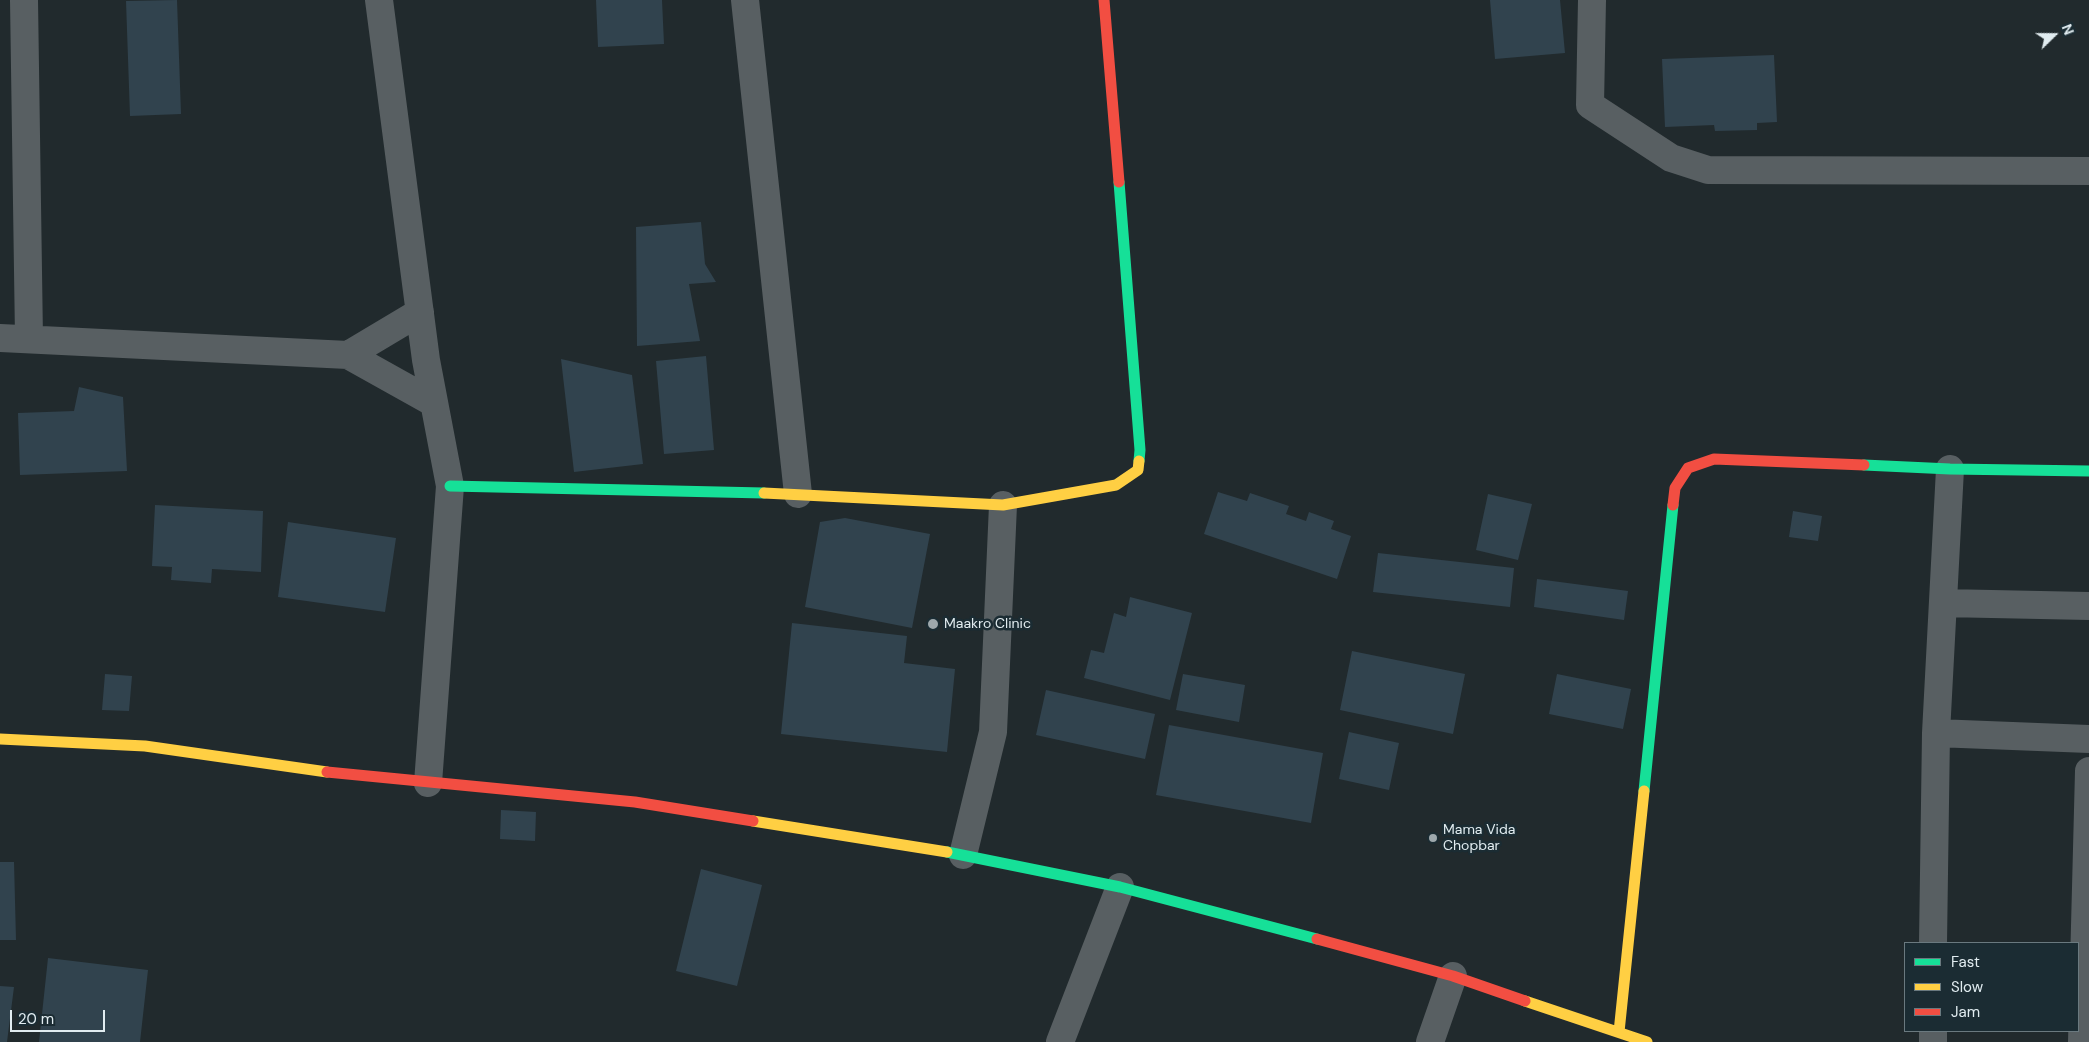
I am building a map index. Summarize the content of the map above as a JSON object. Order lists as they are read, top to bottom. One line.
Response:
{"places":["Maakro Clinic","Mama Vida Chopbar"],"legend":["Fast","Slow","Jam"],"scale_bar":"20 m","north":"right"}
